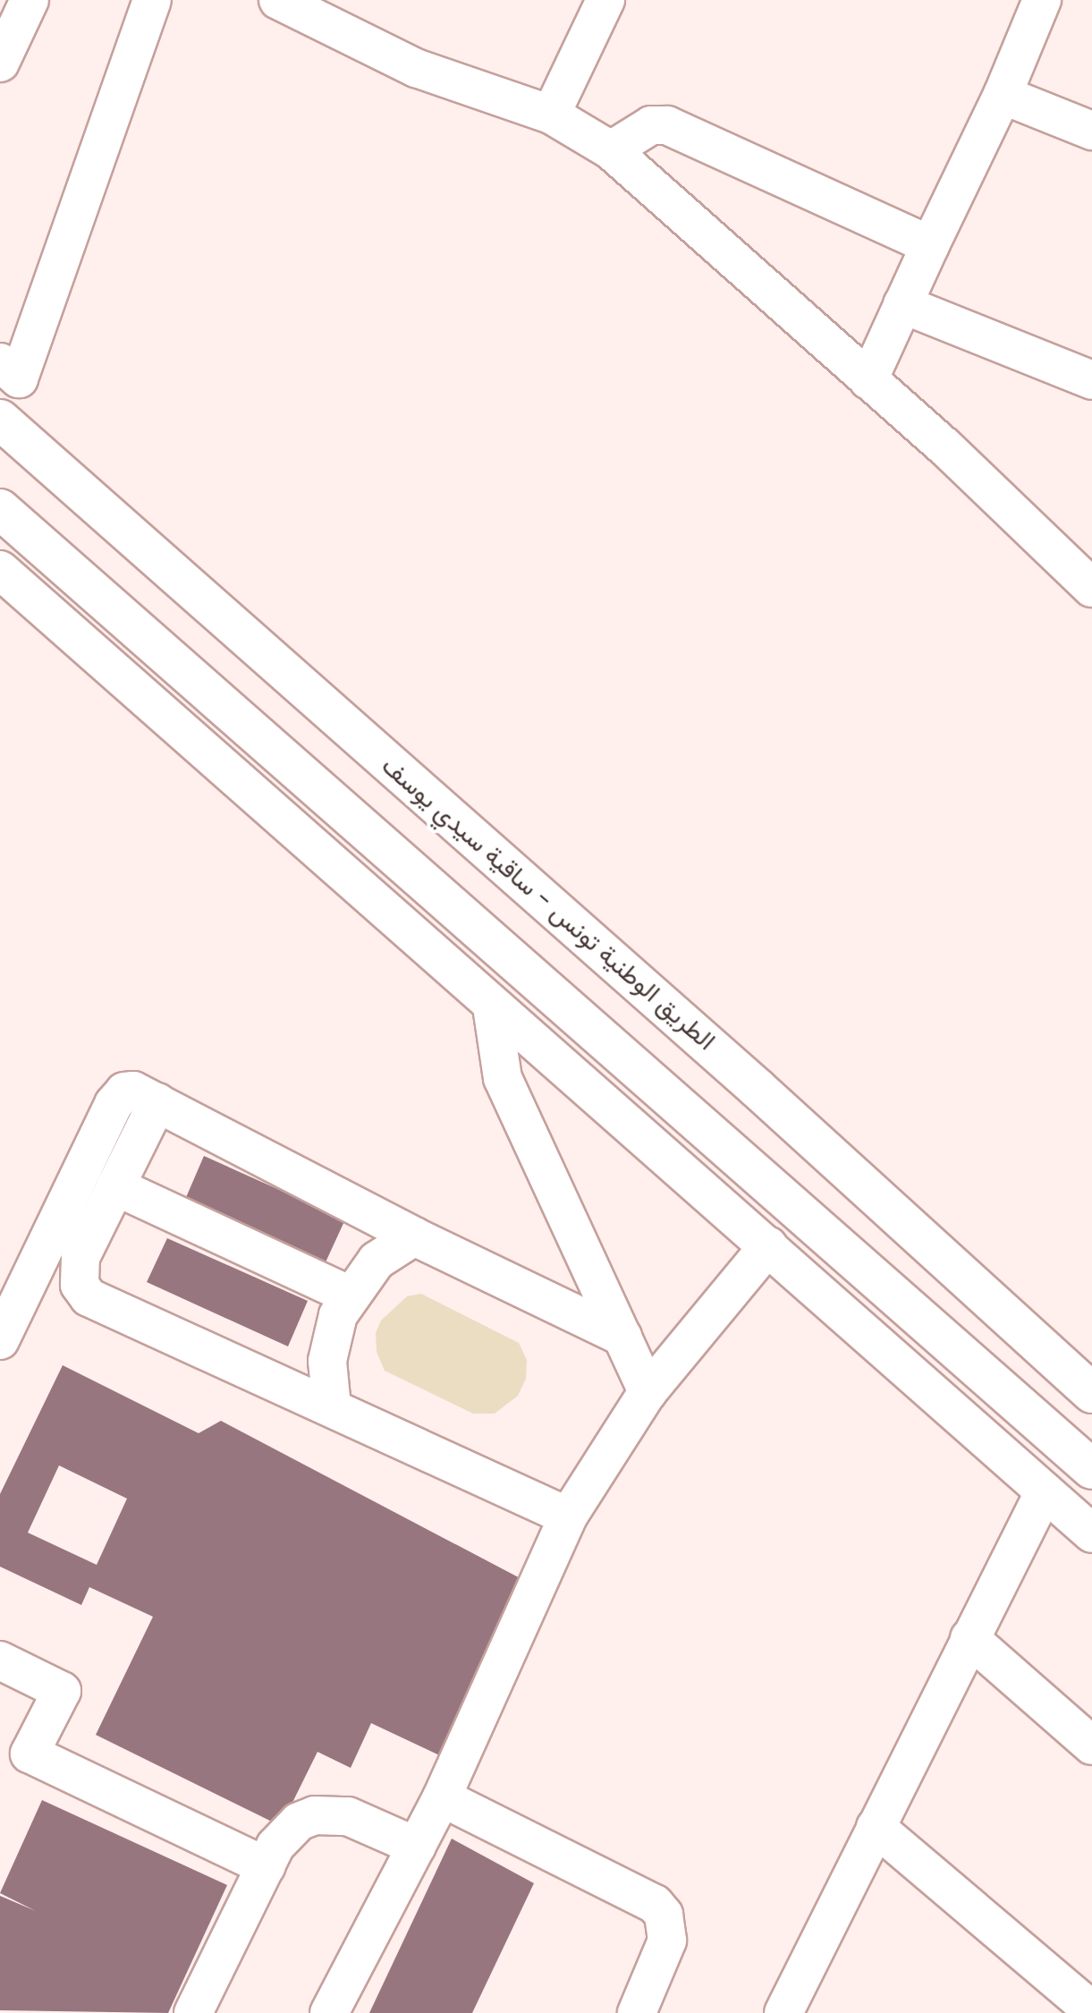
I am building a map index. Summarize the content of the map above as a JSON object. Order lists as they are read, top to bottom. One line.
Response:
{"streets":{"highway":["الطريق الوطنية تونس - ساقية سيدي يوسف"]}}
